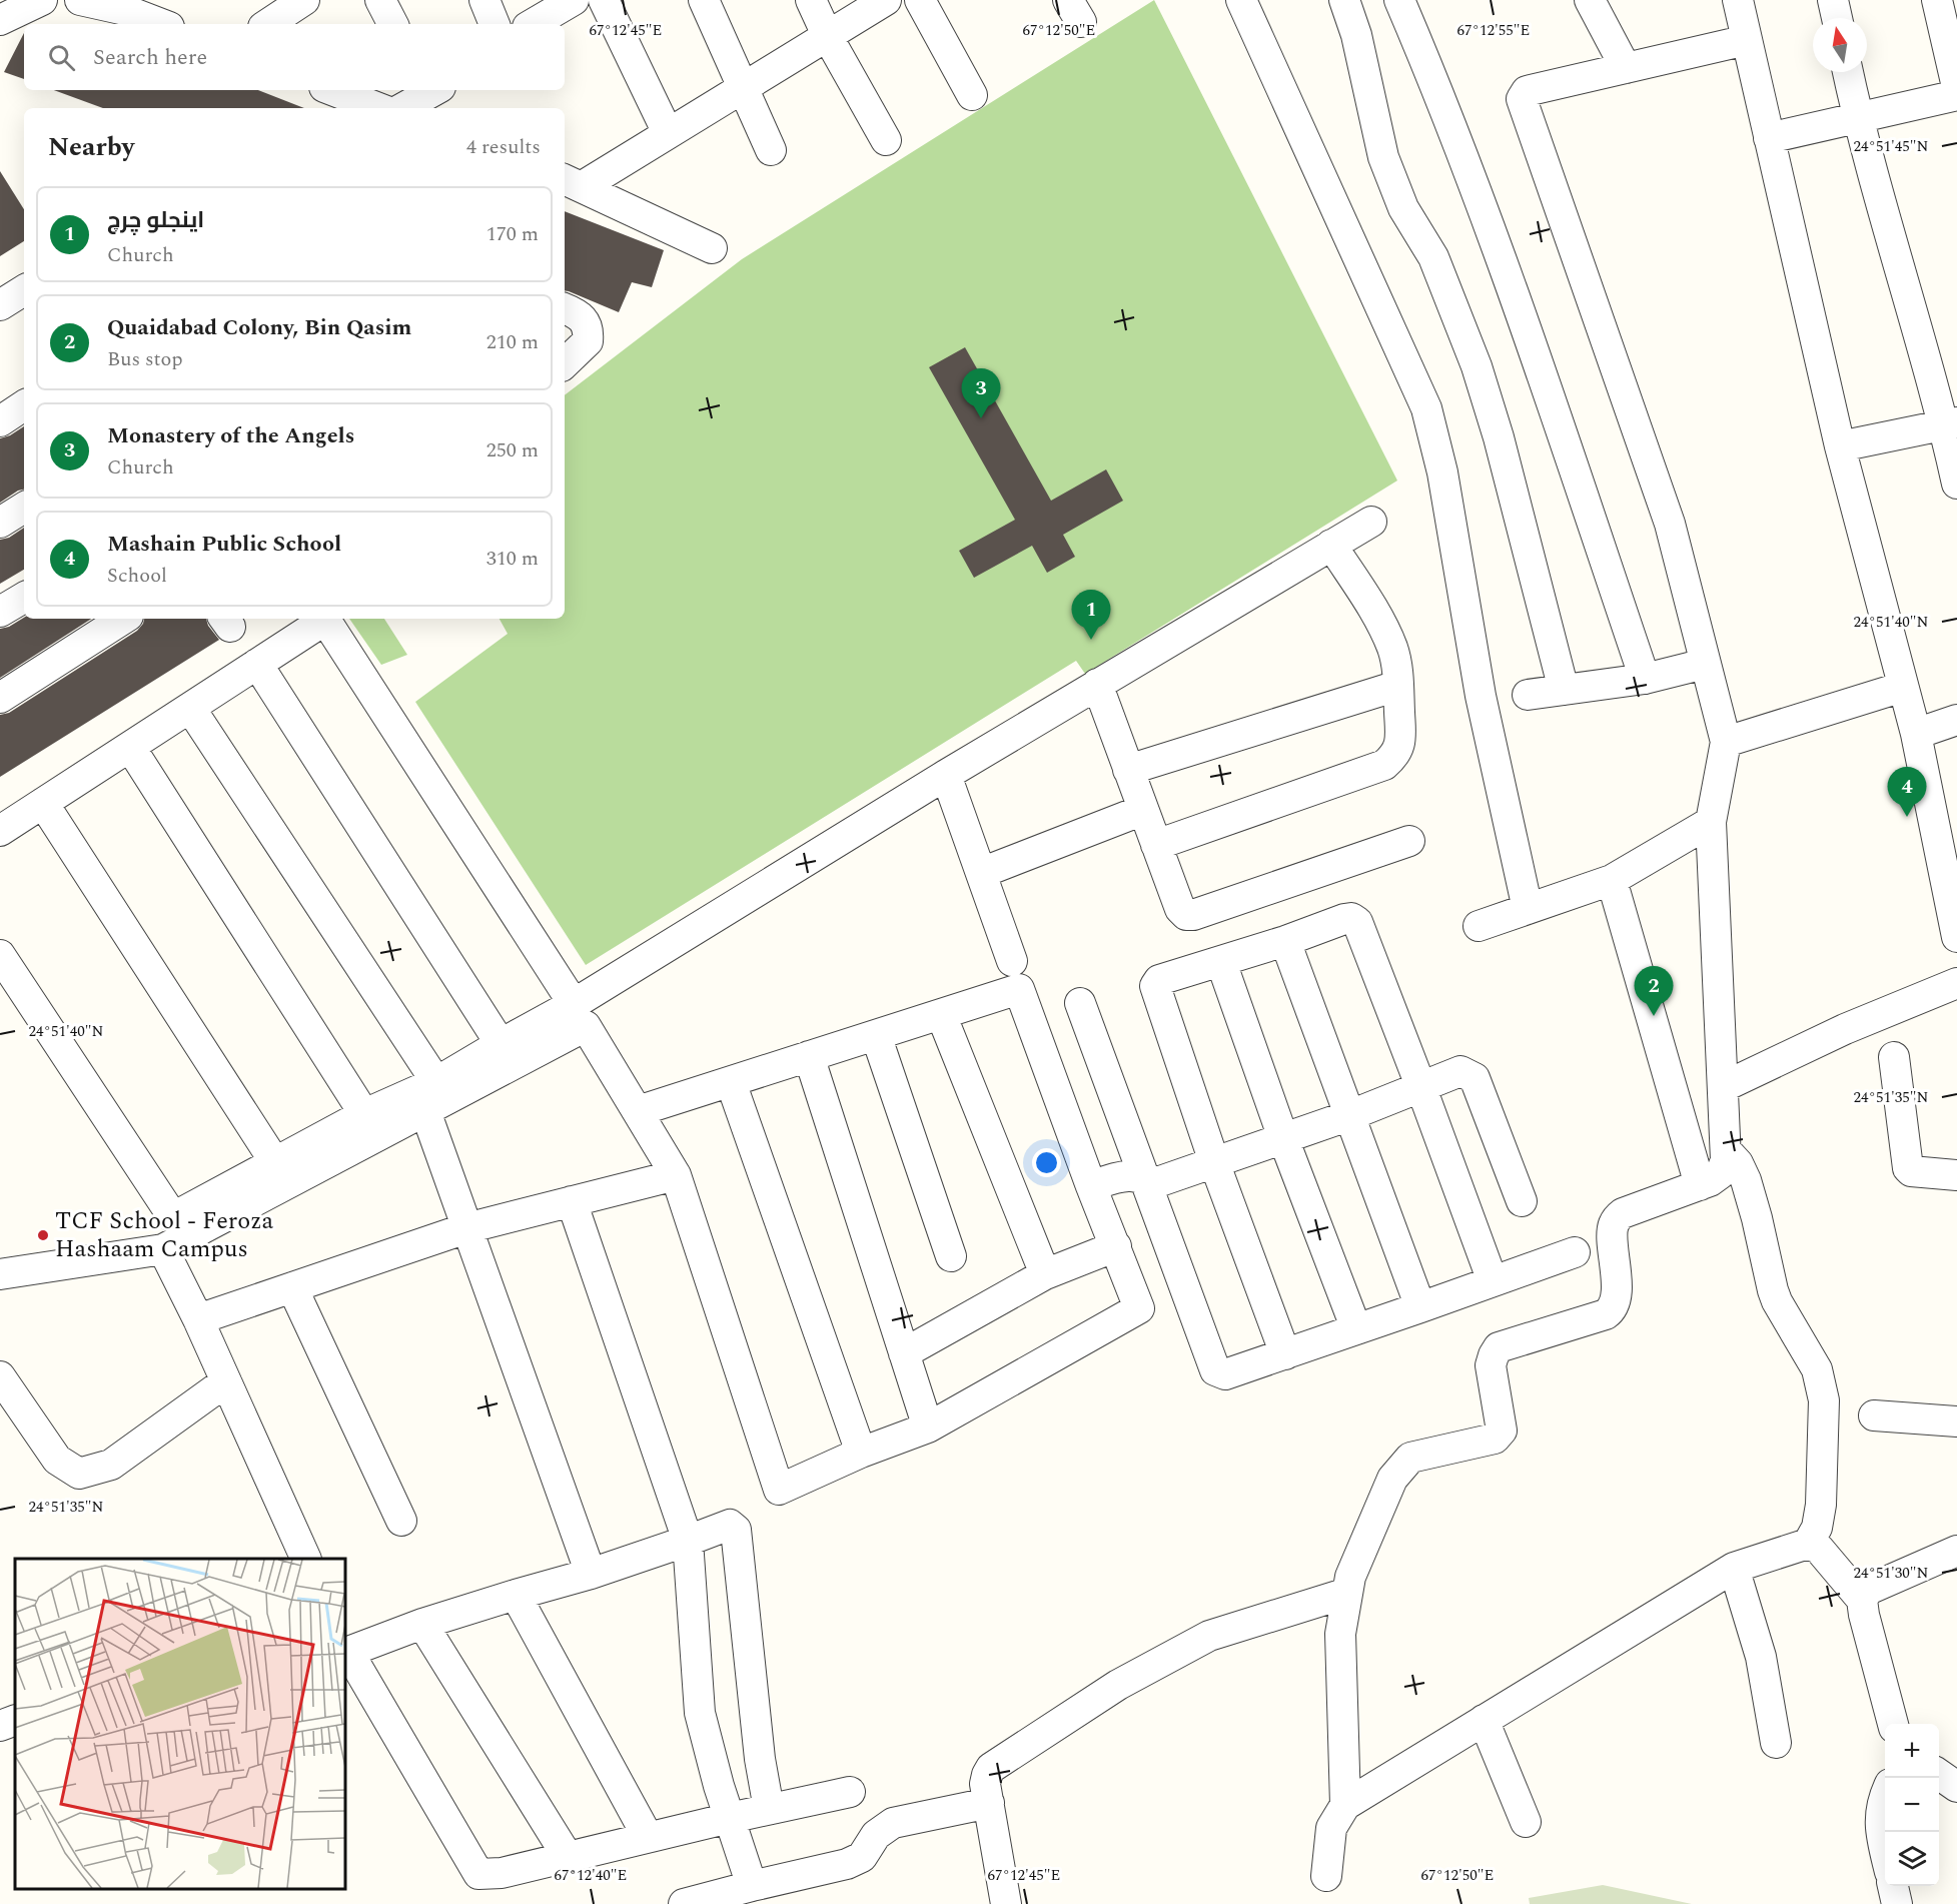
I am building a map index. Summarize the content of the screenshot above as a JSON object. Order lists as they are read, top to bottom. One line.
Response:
{"places":["TCF School - Feroza Hashaam Campus"],"north":"top","page":{"search":"Search here","heading":["Nearby","4 results"],"list":[{"mark":"1","name":"اینجلو چرچ","note":"Church","value":"170 m"},{"mark":"2","name":"Quaidabad Colony, Bin Qasim","note":"Bus stop","value":"210 m"},{"mark":"3","name":"Monastery of the Angels","note":"Church","value":"250 m"},{"mark":"4","name":"Mashain Public School","note":"School","value":"310 m"}],"pins":["3","1","4","2"],"map_buttons":["+","−"]},"coordinates":["67°12'45\"E","67°12'50\"E","67°12'55\"E","24°51'45\"N","24°51'40\"N","24°51'35\"N","24°51'30\"N","67°12'40\"E"]}
